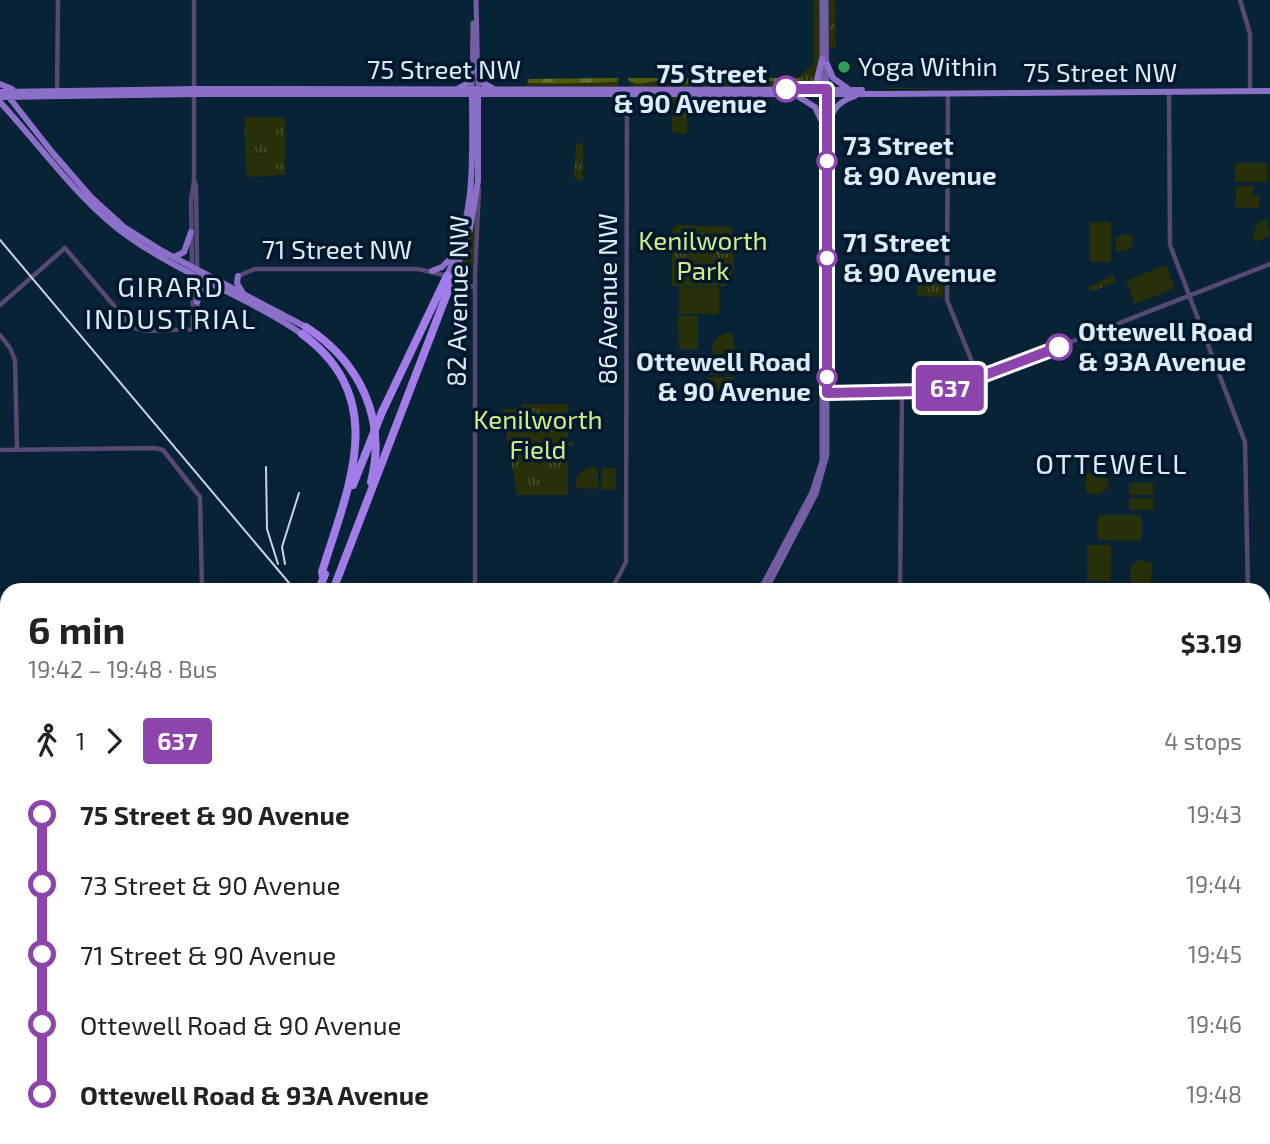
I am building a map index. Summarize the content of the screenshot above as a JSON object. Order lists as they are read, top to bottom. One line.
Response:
{"streets":{"main road":["75 Street NW","82 Avenue NW"],"street":["71 Street NW","86 Avenue NW"]},"crossings":[["75 Street NW","86 Avenue NW"],["75 Street NW","82 Avenue NW"],["71 Street NW","82 Avenue NW"]],"districts":["GIRARD INDUSTRIAL","OTTEWELL"],"parks":["Kenilworth Park","Kenilworth Field"],"places":["Yoga Within","75 Street & 90 Avenue","73 Street & 90 Avenue","71 Street & 90 Avenue","Ottewell Road & 93A Avenue","Ottewell Road & 90 Avenue"],"lines":["bus line 637"],"page":{"on_map":"637","heading":["6 min","19:42 – 19:48 · Bus","$3.19"],"legs":["1","637","4 stops"],"list":[{"name":"75 Street & 90 Avenue","value":"19:43"},{"name":"73 Street & 90 Avenue","value":"19:44"},{"name":"71 Street & 90 Avenue","value":"19:45"},{"name":"Ottewell Road & 90 Avenue","value":"19:46"},{"name":"Ottewell Road & 93A Avenue","value":"19:48"}]}}
